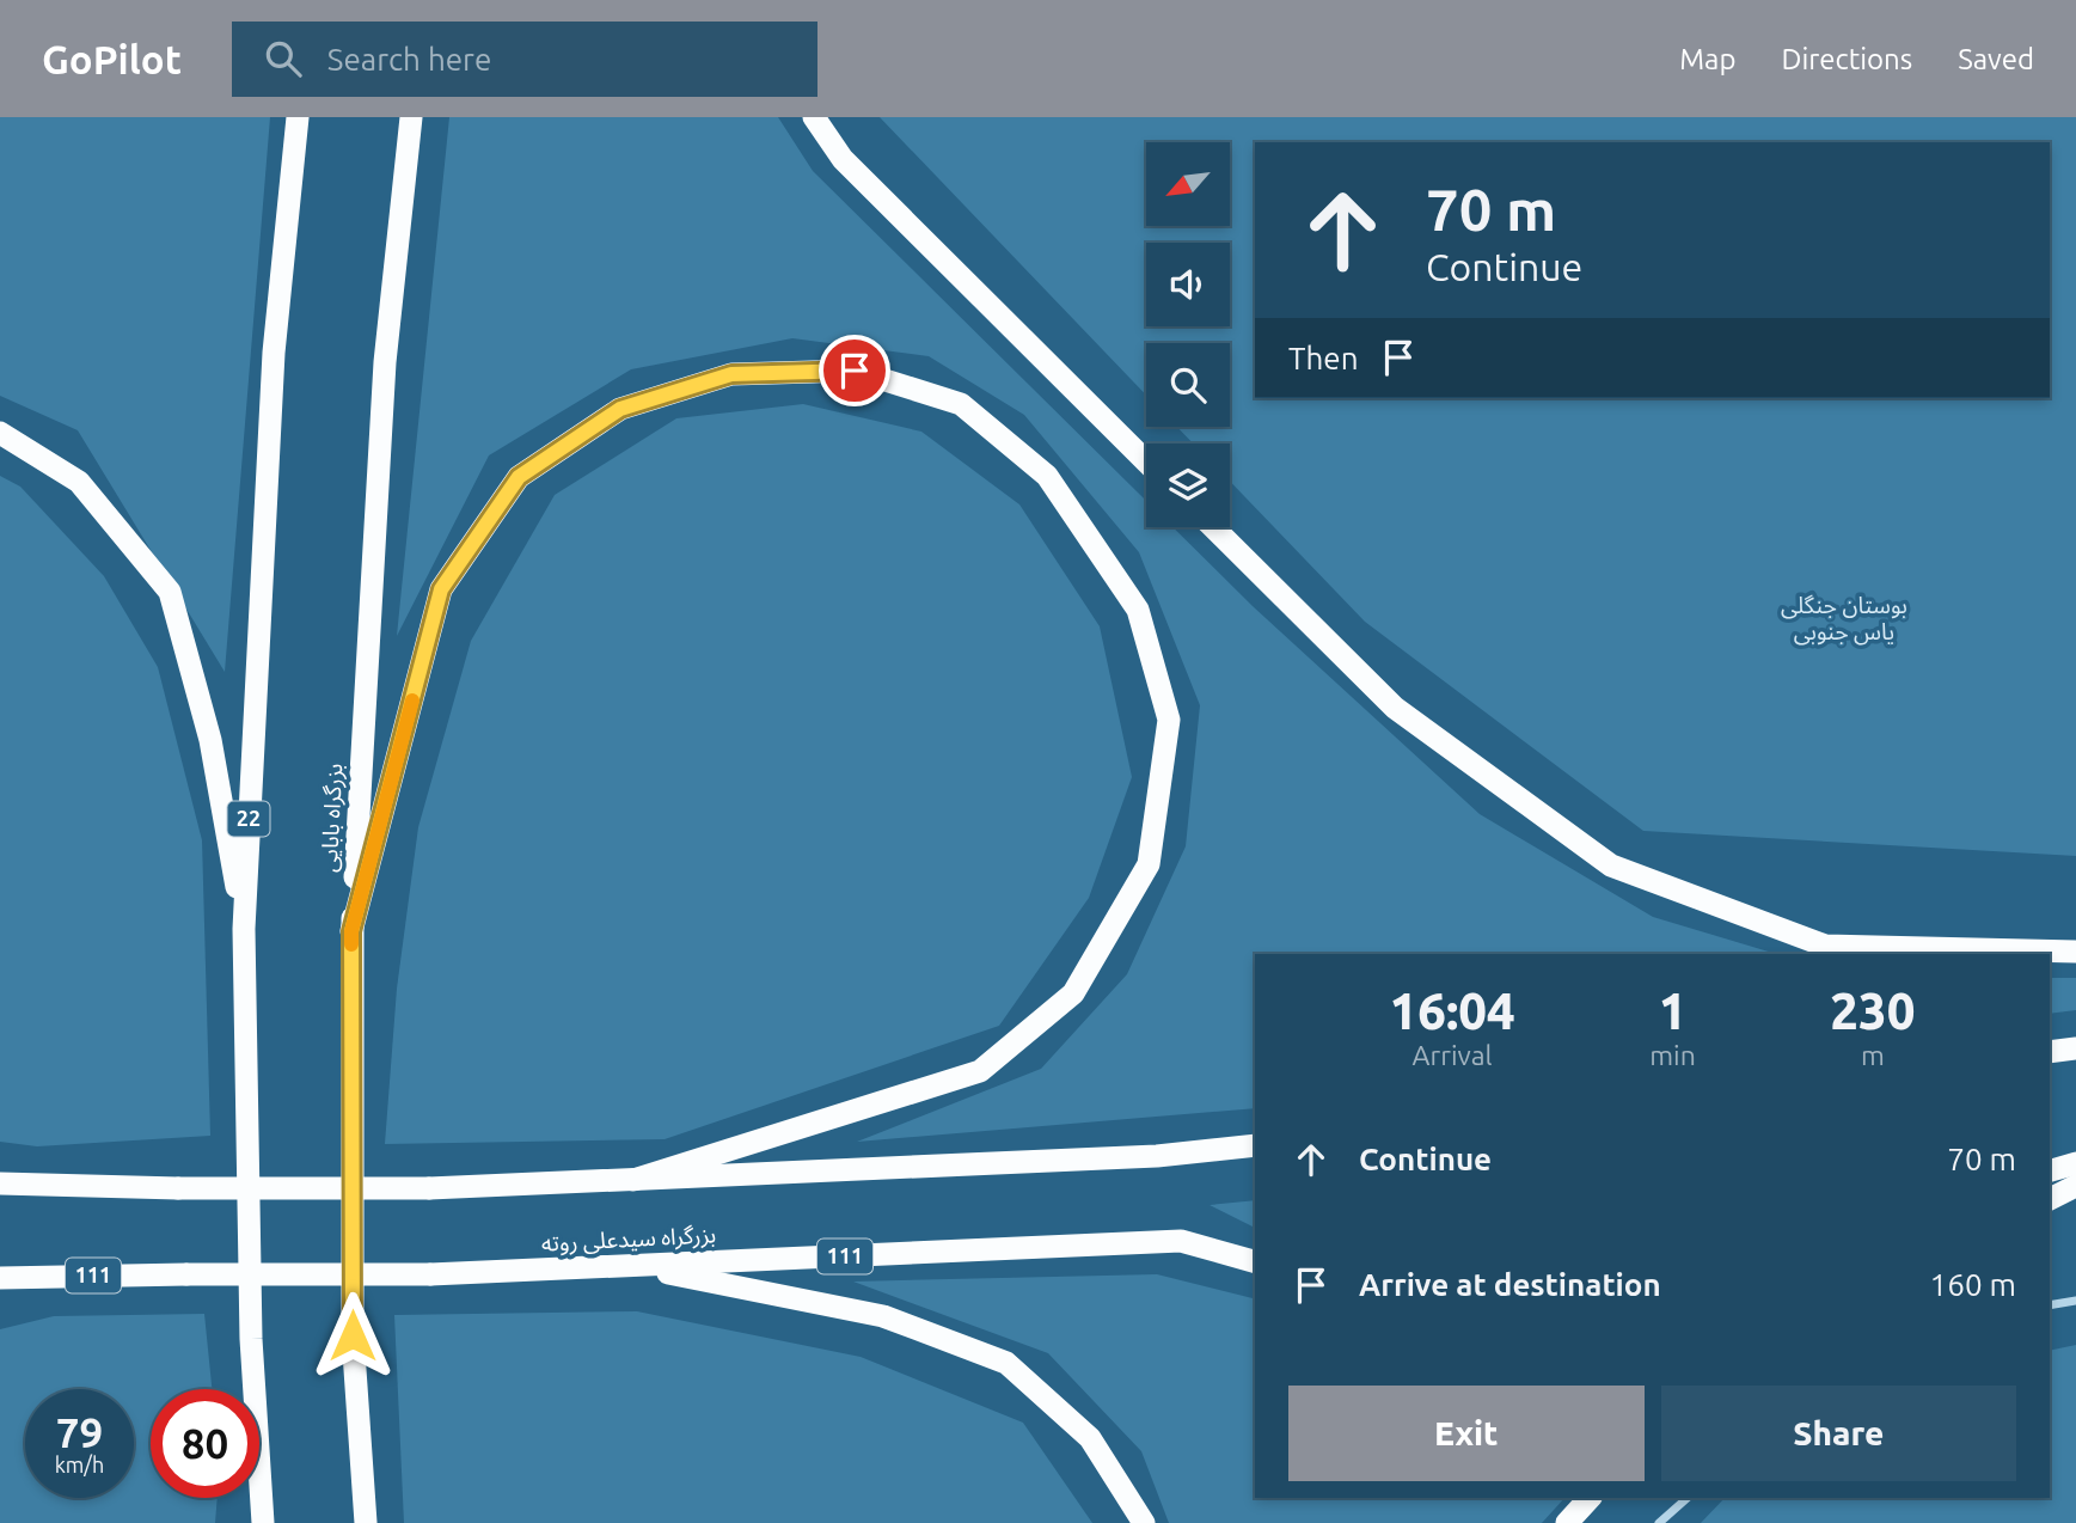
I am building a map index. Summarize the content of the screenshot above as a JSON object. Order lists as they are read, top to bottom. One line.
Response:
{"streets":{"highway":["بزرگراه بابایی","22","بزرگراه سیدعلی روته","111"]},"parks":["بوستان جنگلی یاس جنوبی"],"north":"bottom left","page":{"header":"GoPilot","search":"Search here","nav":["Map","Directions","Saved"],"turn":["70 m","Continue"],"then":"Then","eta":["16:04","Arrival","1","min","230","m"],"list":[{"name":"Continue","value":"70 m"},{"name":"Arrive at destination","value":"160 m"}],"buttons":["Exit","Share"],"speed":"79 km/h","limit":"80"}}
